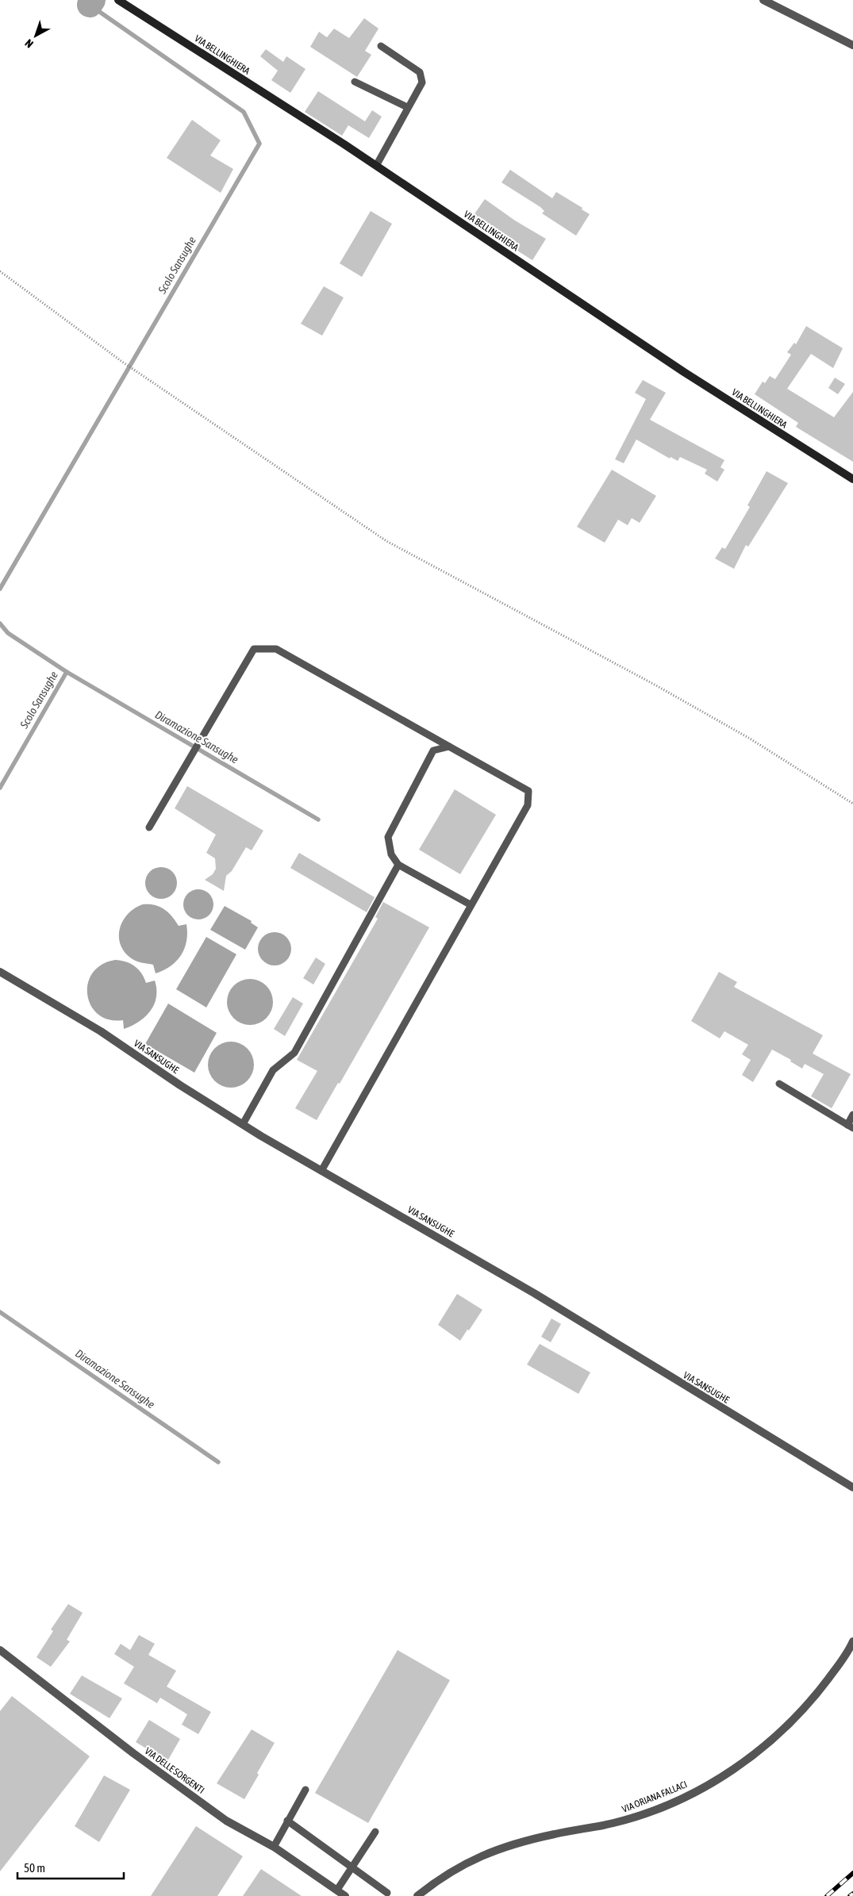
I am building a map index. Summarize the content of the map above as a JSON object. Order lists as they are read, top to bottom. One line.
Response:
{"streets":{"street":["VIA BELLINGHIERA","VIA SANSUGHE","VIA DELLE SORGENTI","VIA ORIANA FALLACI"]},"water":["Scolo Sansughe","Diramazione Sansughe"],"scale_bar":"50 m","north":"bottom left"}
